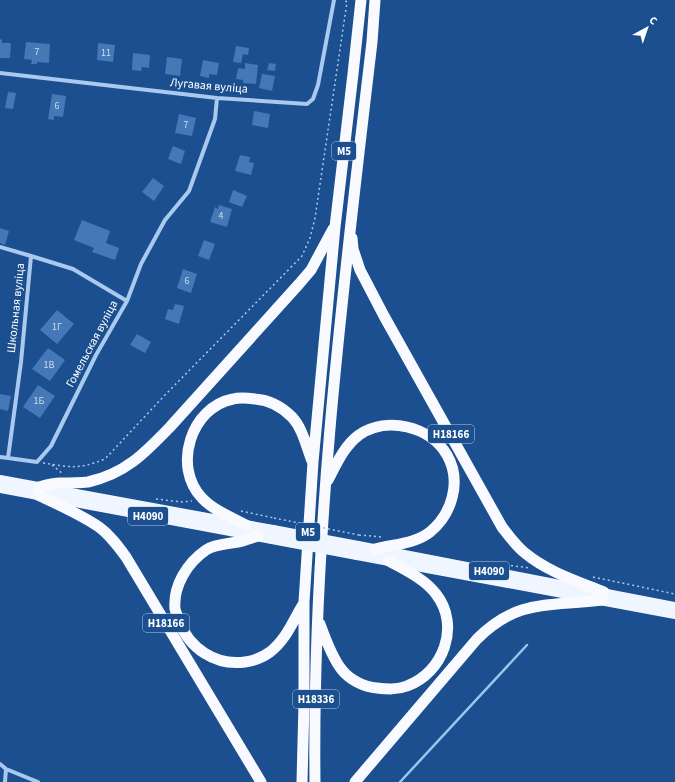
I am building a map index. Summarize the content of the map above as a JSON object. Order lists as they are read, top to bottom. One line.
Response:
{"streets":{"highway":["М5","Н18166","Н18336"],"main road":["Н4090"],"street":["Лугавая вуліца","Школьная вуліца","Гомельская вуліца"]},"crossings":[["М5","Н18166"],["М5","Н18336"],["Школьная вуліца","Гомельская вуліца"],["Н18166","Н4090"],["Н18166","Н18336"]],"house_numbers":["7","11","6","7","4","6","1Г","1В","1Б"],"north":"top right"}
